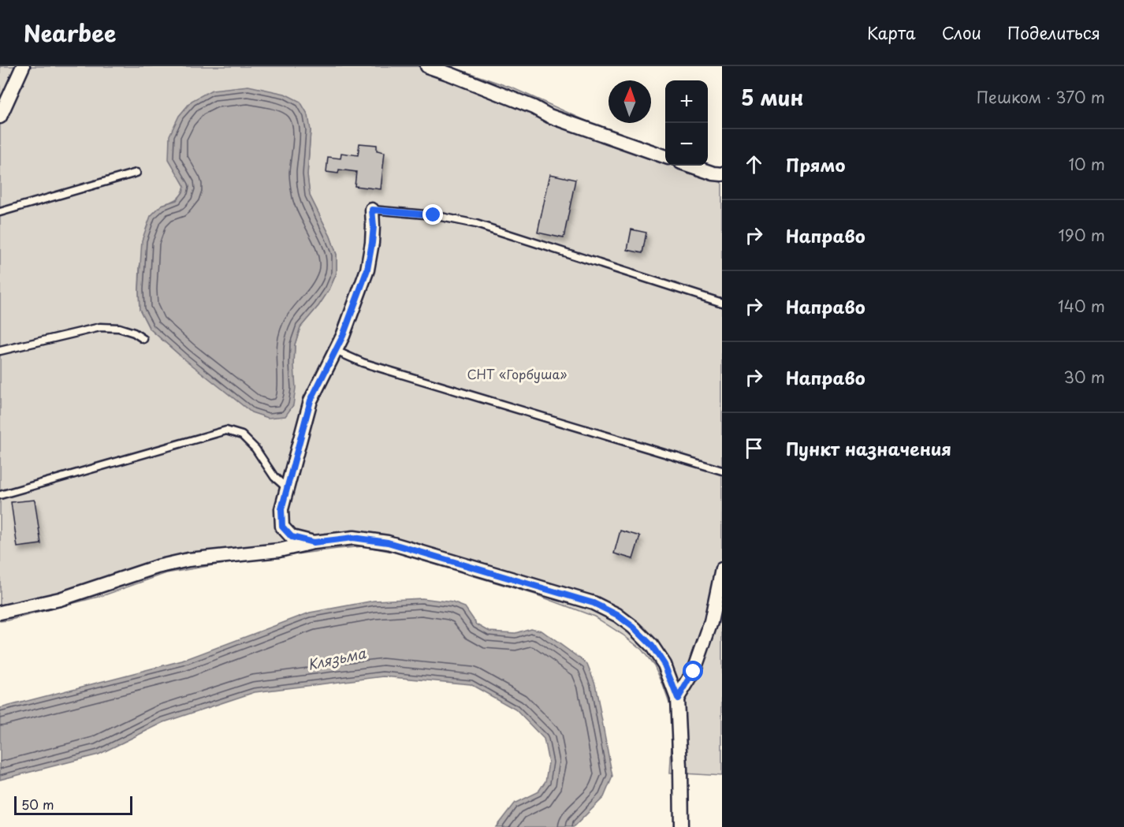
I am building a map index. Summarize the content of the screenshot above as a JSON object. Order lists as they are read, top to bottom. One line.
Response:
{"water":["Клязьма"],"parks":["СНТ «Горбуша»"],"scale_bar":"50 m","north":"top","page":{"header":"Nearbee","nav":["Карта","Слои","Поделиться"],"heading":["5 мин","Пешком · 370 m"],"map_buttons":["+","−"],"list":[["Прямо","10 m"],["Направо","190 m"],["Направо","140 m"],["Направо","30 m"],"Пункт назначения"],"scale":"50 m"}}
